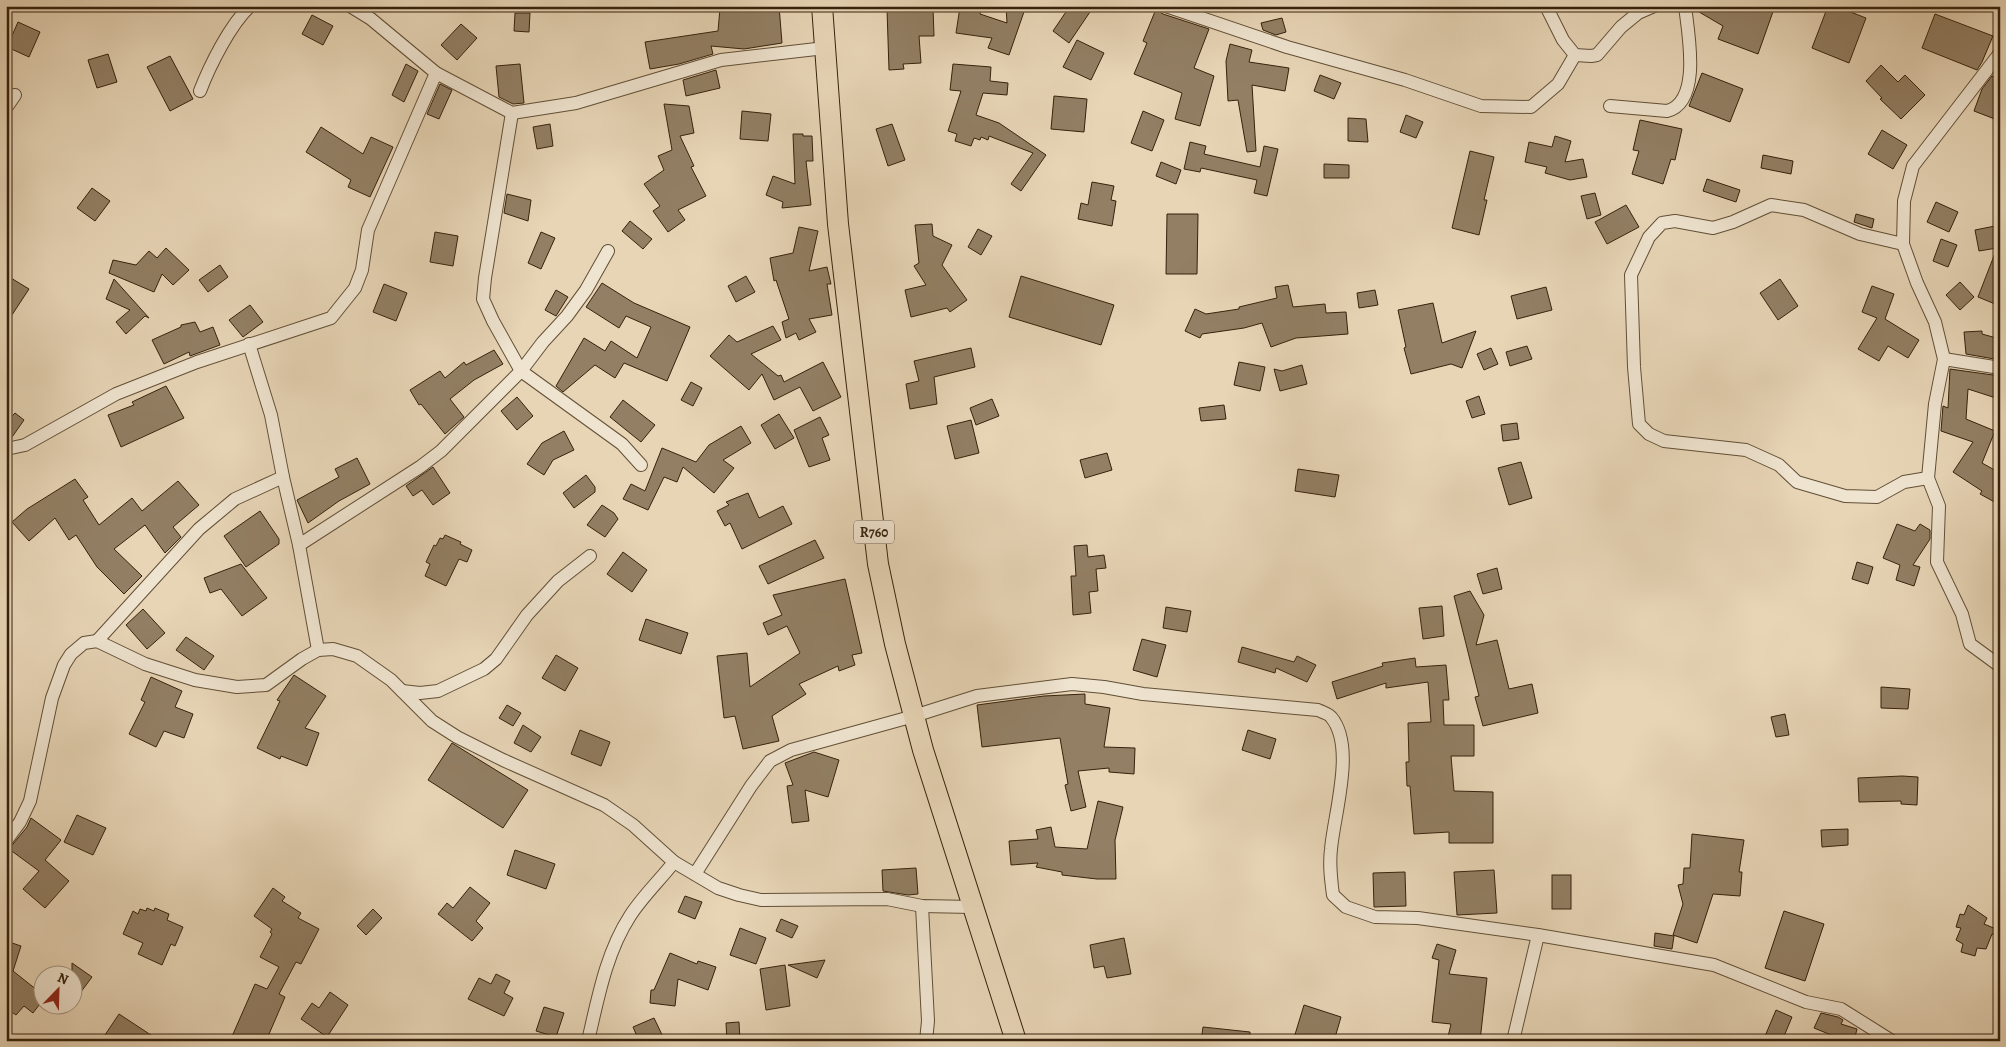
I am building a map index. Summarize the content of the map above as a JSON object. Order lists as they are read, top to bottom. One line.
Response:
{"streets":{"main road":["R760"]},"north":"top right"}
